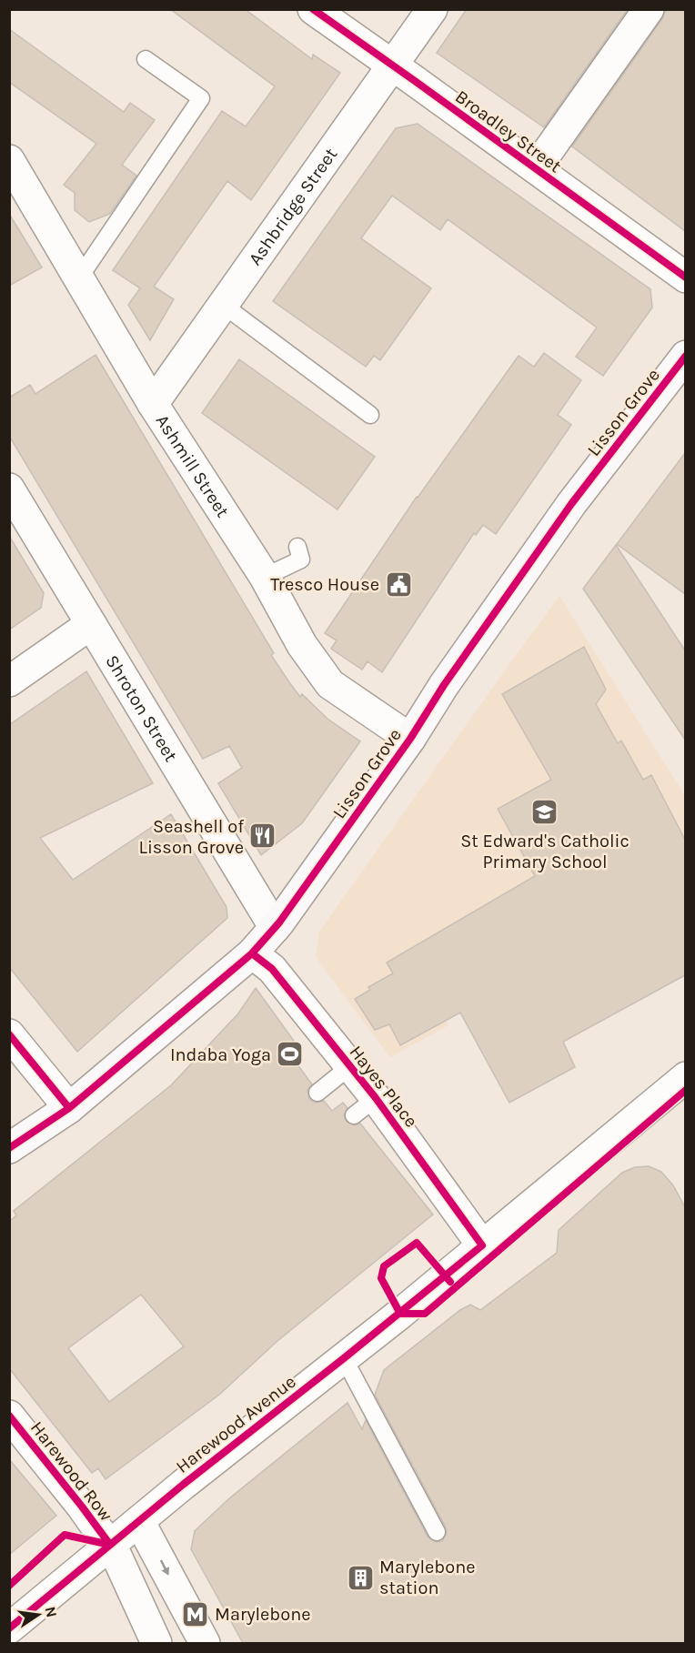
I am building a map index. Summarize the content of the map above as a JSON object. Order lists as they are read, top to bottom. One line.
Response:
{"streets":{"main road":["Lisson Grove"],"street":["Broadley Street","Ashbridge Street","Ashmill Street","Shroton Street","Hayes Place","Harewood Avenue","Harewood Row"]},"crossings":[["Broadley Street","Ashbridge Street"],["Ashbridge Street","Ashmill Street"],["Lisson Grove","Ashmill Street"],["Lisson Grove","Shroton Street"],["Lisson Grove","Hayes Place"],["Hayes Place","Harewood Avenue"],["Harewood Avenue","Harewood Row"]],"places":{"public building":["Tresco House"],"school or university":["St Edward's Catholic Primary School"],"restaurant":["Seashell of Lisson Grove"],"sports":["Indaba Yoga"],"building":["Marylebone station"],"metro station":["Marylebone"]},"north":"right"}
